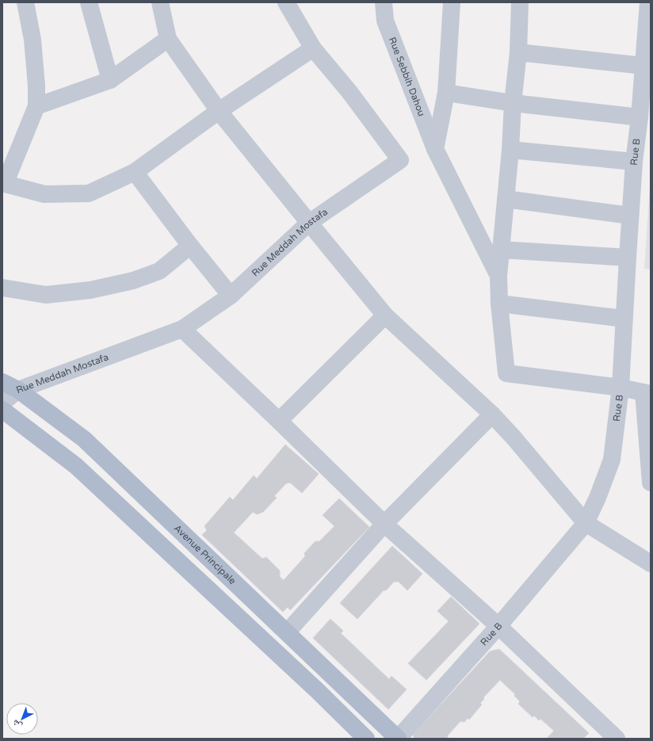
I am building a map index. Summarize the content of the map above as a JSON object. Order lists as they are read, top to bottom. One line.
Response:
{"streets":{"main road":["Avenue Principale"],"street":["Rue Sebbih Dahou","Rue B","Rue Meddah Mostafa"]},"crossings":[["Rue B","Avenue Principale"],["Rue Meddah Mostafa","Avenue Principale"]],"north":"bottom left"}
